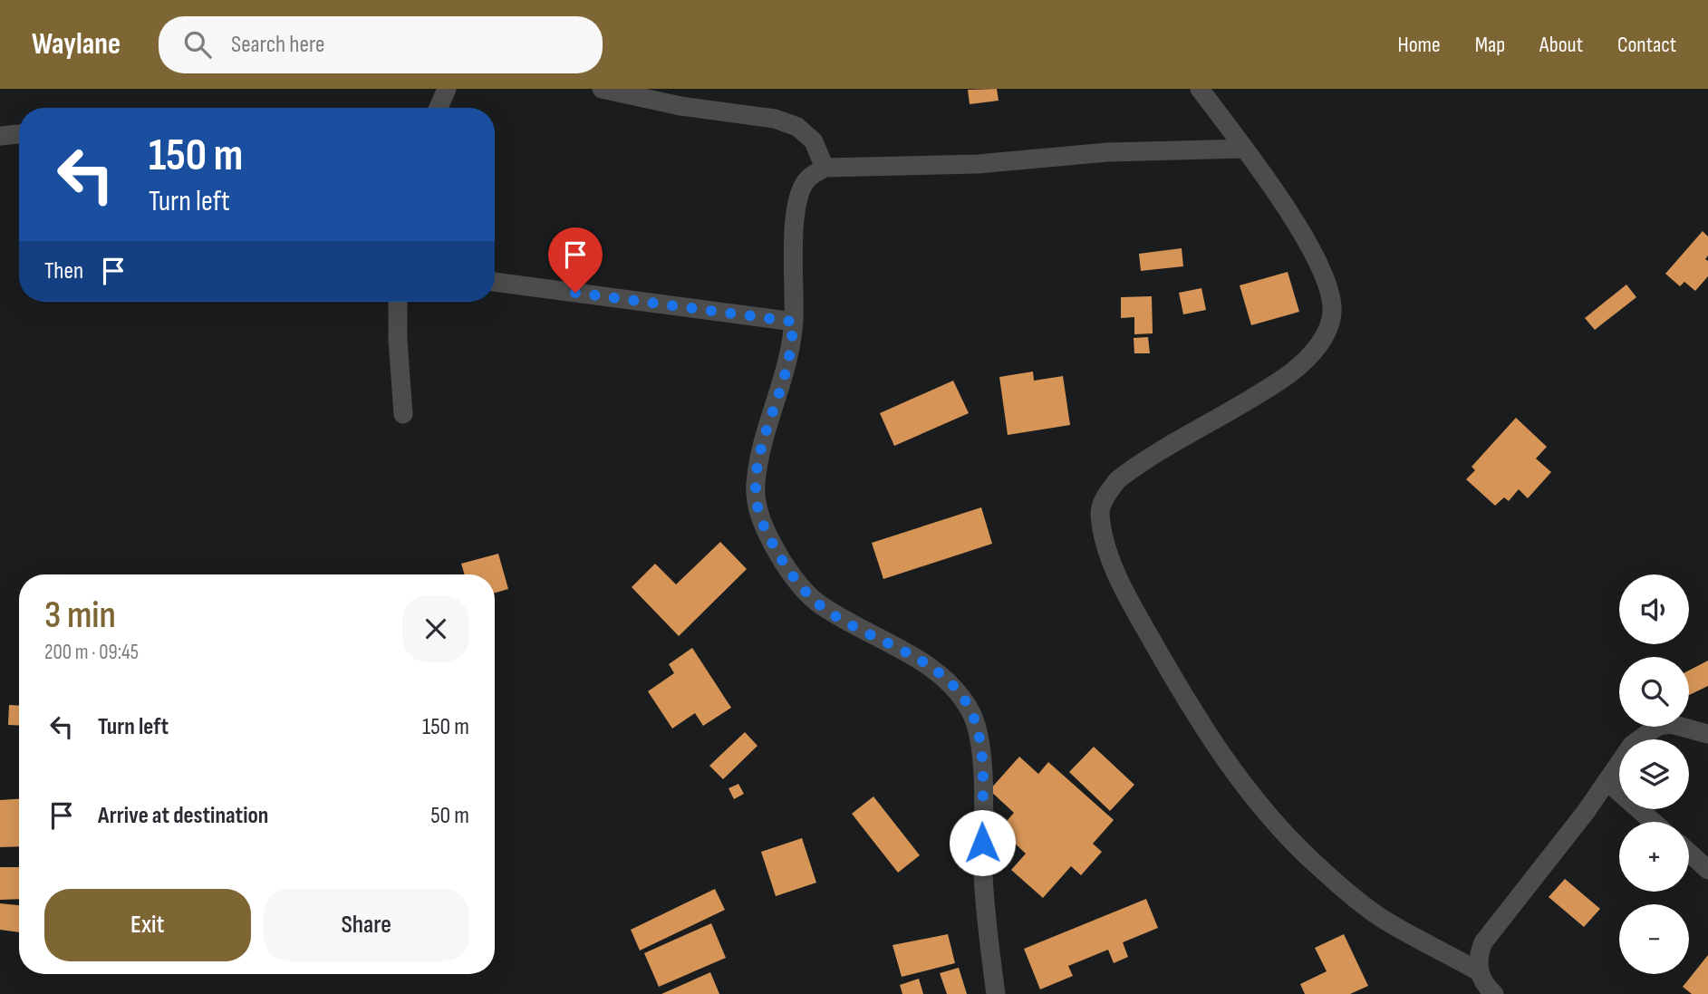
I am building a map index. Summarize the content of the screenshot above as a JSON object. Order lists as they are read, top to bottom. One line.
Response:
{"page":{"header":"Waylane","search":"Search here","nav":["Home","Map","About","Contact"],"turn":["150 m","Turn left"],"then":"Then","map_buttons":["+","−"],"heading":["3 min","200 m · 09:45"],"list":[{"name":"Turn left","value":"150 m"},{"name":"Arrive at destination","value":"50 m"}],"buttons":["Exit","Share"]}}
